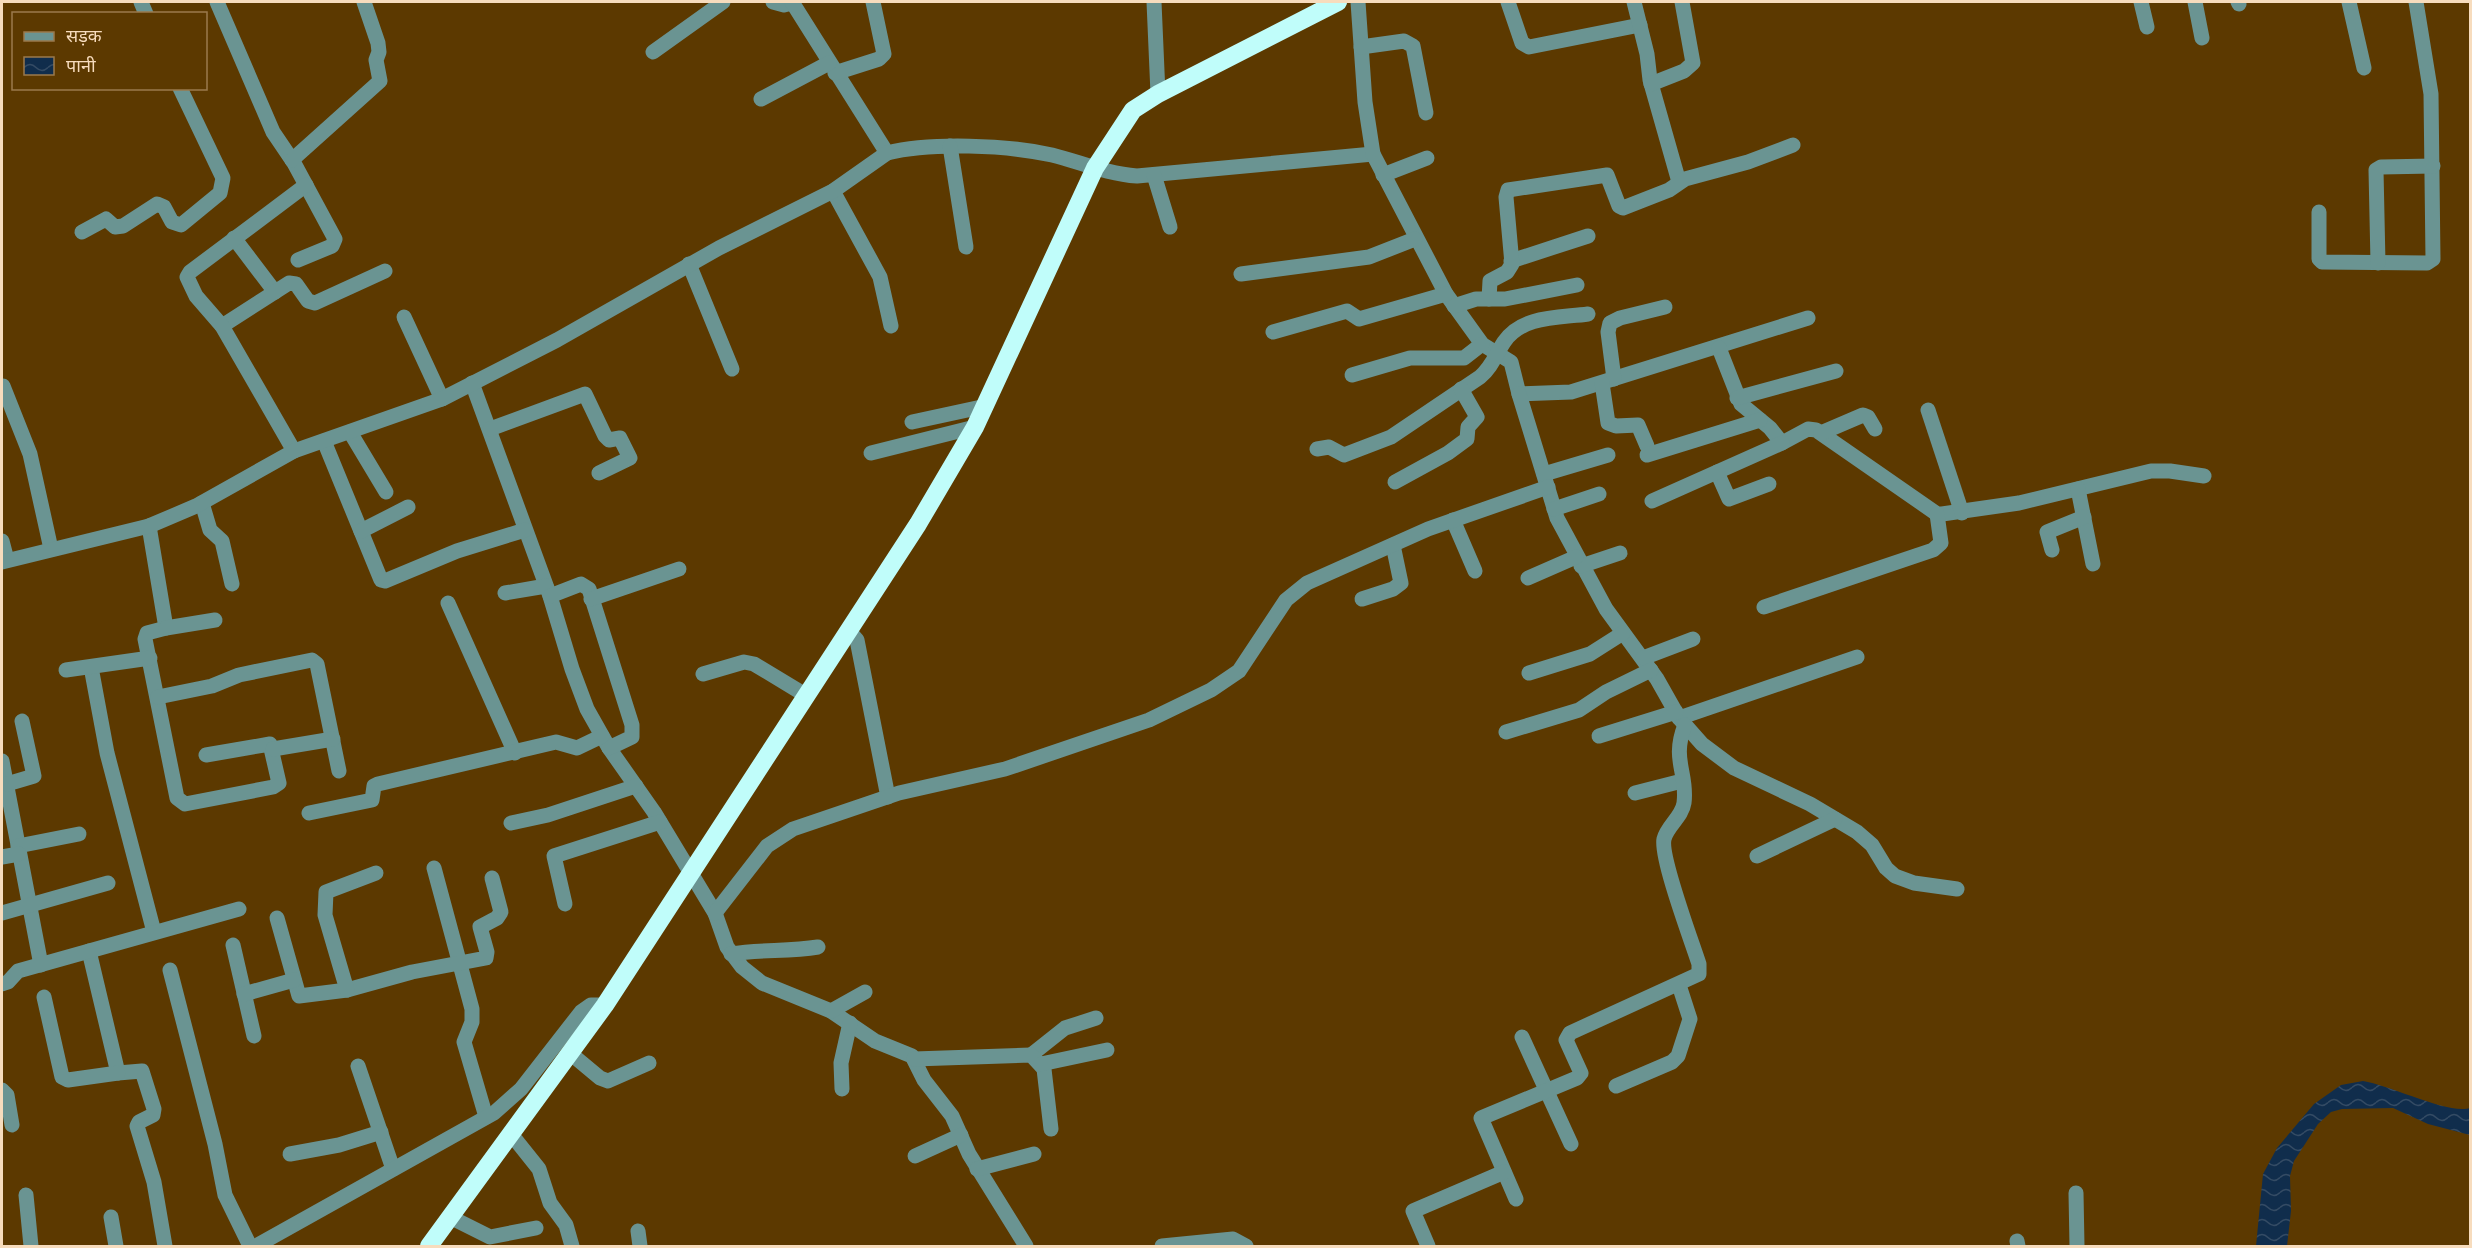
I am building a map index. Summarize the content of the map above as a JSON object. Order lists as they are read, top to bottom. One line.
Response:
{"legend":["सड़क","पानी"]}
